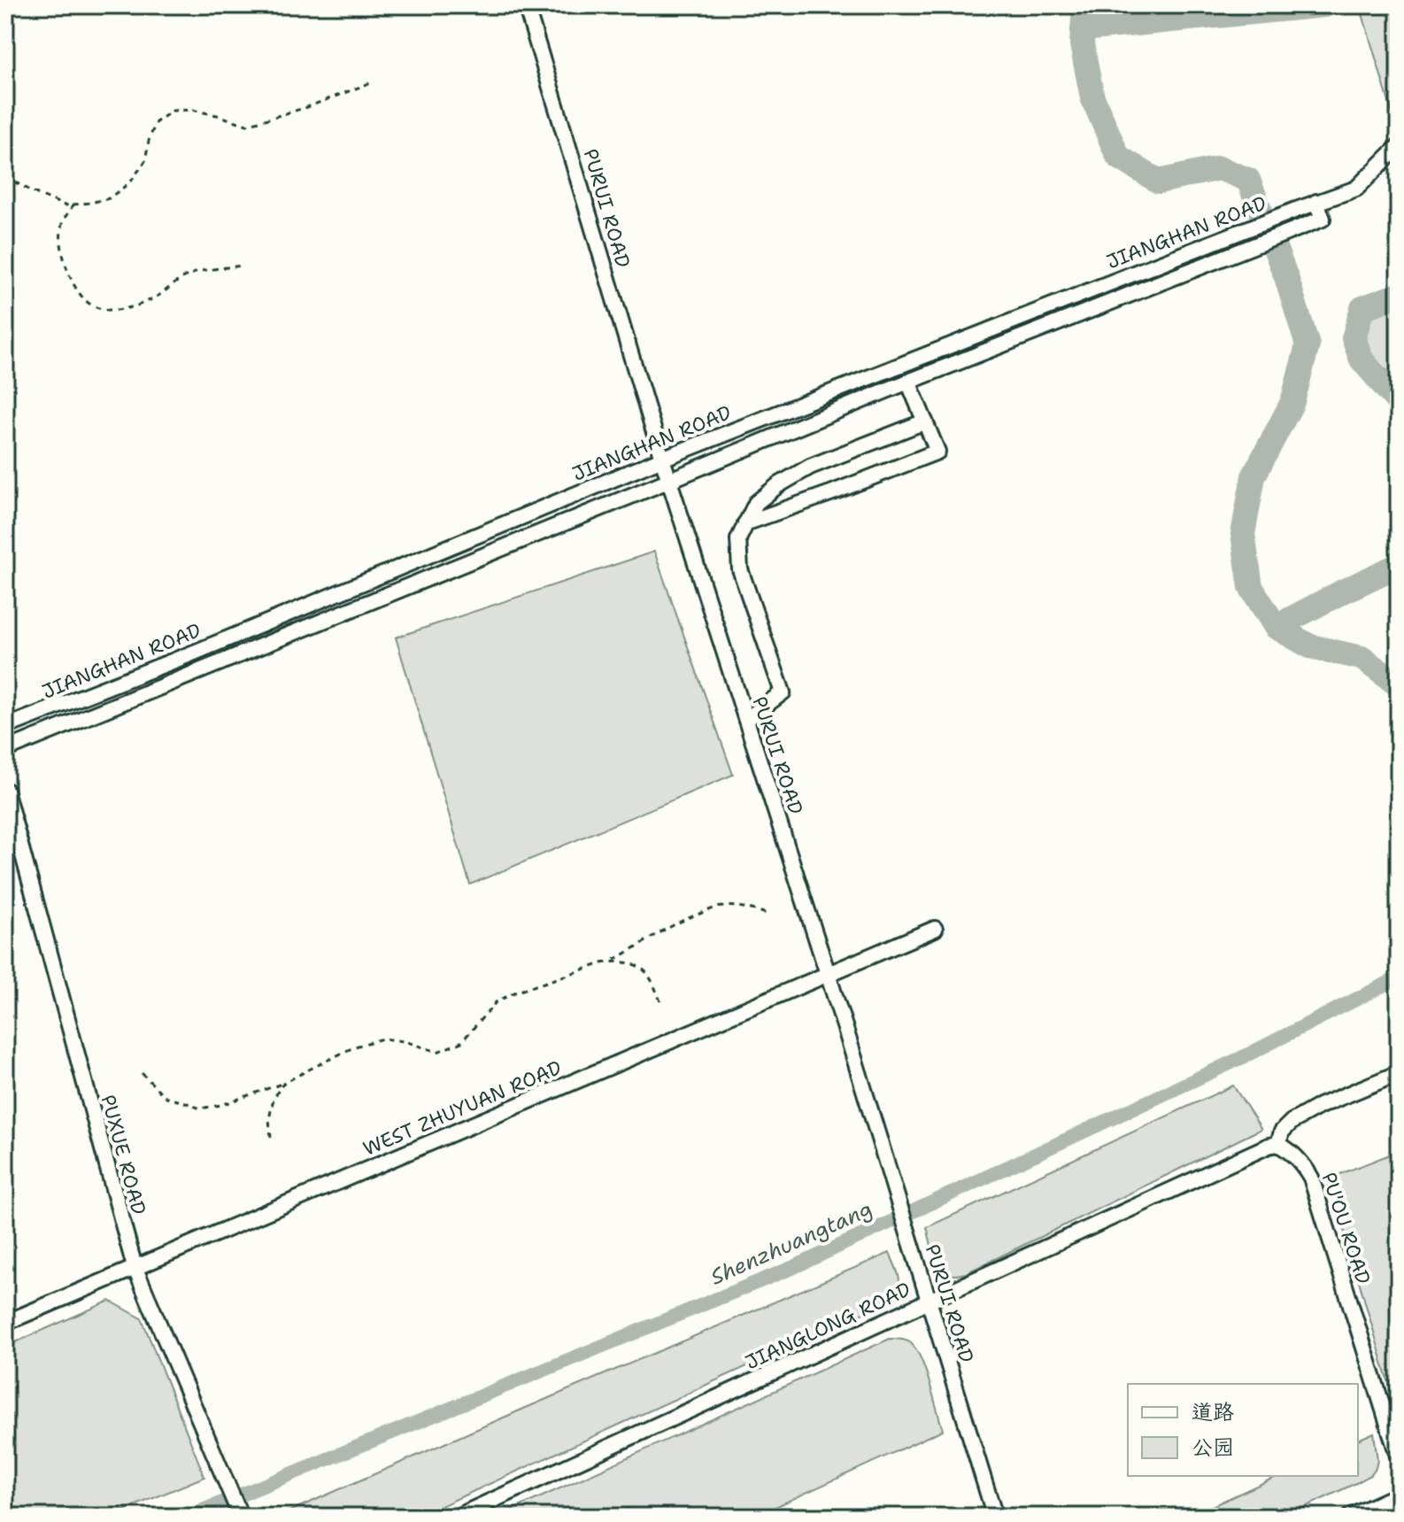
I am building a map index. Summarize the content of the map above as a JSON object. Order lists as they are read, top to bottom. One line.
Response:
{"streets":{"street":["PURUI ROAD","JIANGHAN ROAD","WEST ZHUYUAN ROAD","PUXUE ROAD","PU'OU ROAD","JIANGLONG ROAD"]},"crossings":[["PURUI ROAD","JIANGHAN ROAD"],["PURUI ROAD","WEST ZHUYUAN ROAD"],["PURUI ROAD","JIANGLONG ROAD"],["WEST ZHUYUAN ROAD","PUXUE ROAD"],["PU'OU ROAD","JIANGLONG ROAD"]],"water":["Shenzhuangtang"],"legend":["道路","公园"]}
